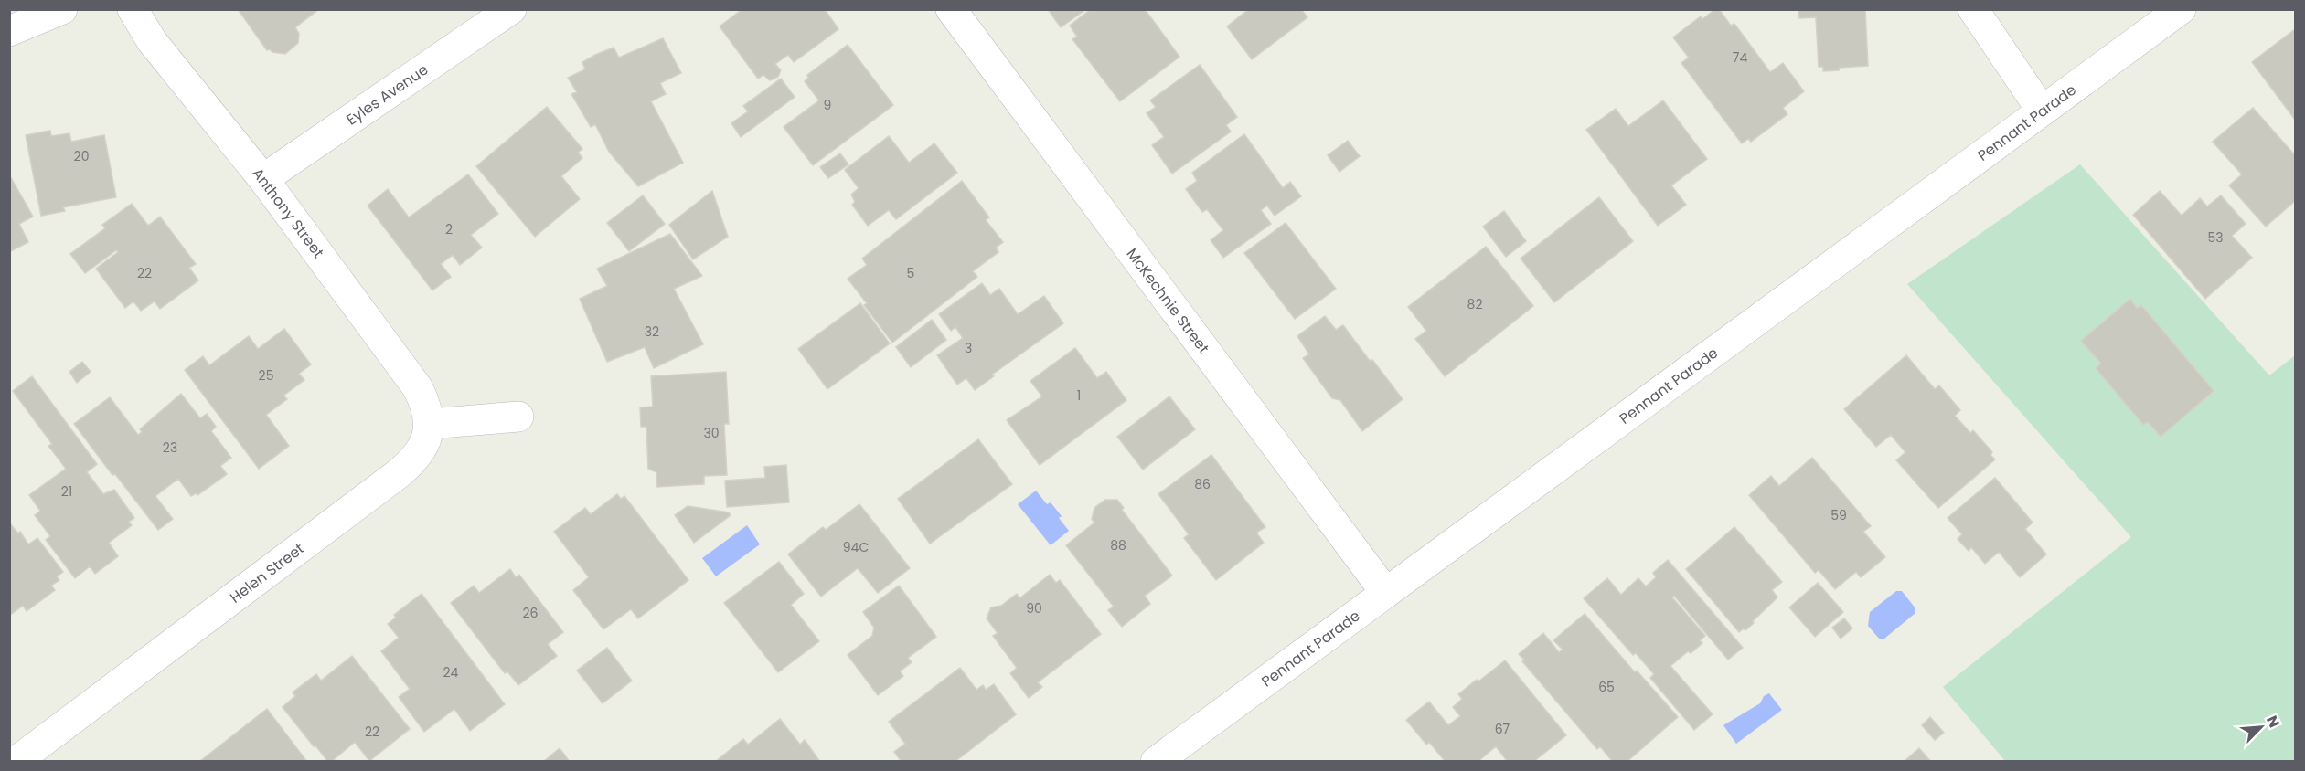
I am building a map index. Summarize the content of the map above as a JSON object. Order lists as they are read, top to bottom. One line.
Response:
{"streets":{"street":["Eyles Avenue","Pennant Parade","Anthony Street","McKechnie Street","Helen Street"]},"crossings":[["Eyles Avenue","Anthony Street"],["Pennant Parade","McKechnie Street"],["Anthony Street","Helen Street"]],"house_numbers":["74","9","20","2","53","22","5","82","32","3","25","1","30","23","86","21","59","88","94C","90","26","24","65","67","22"],"north":"top right"}
